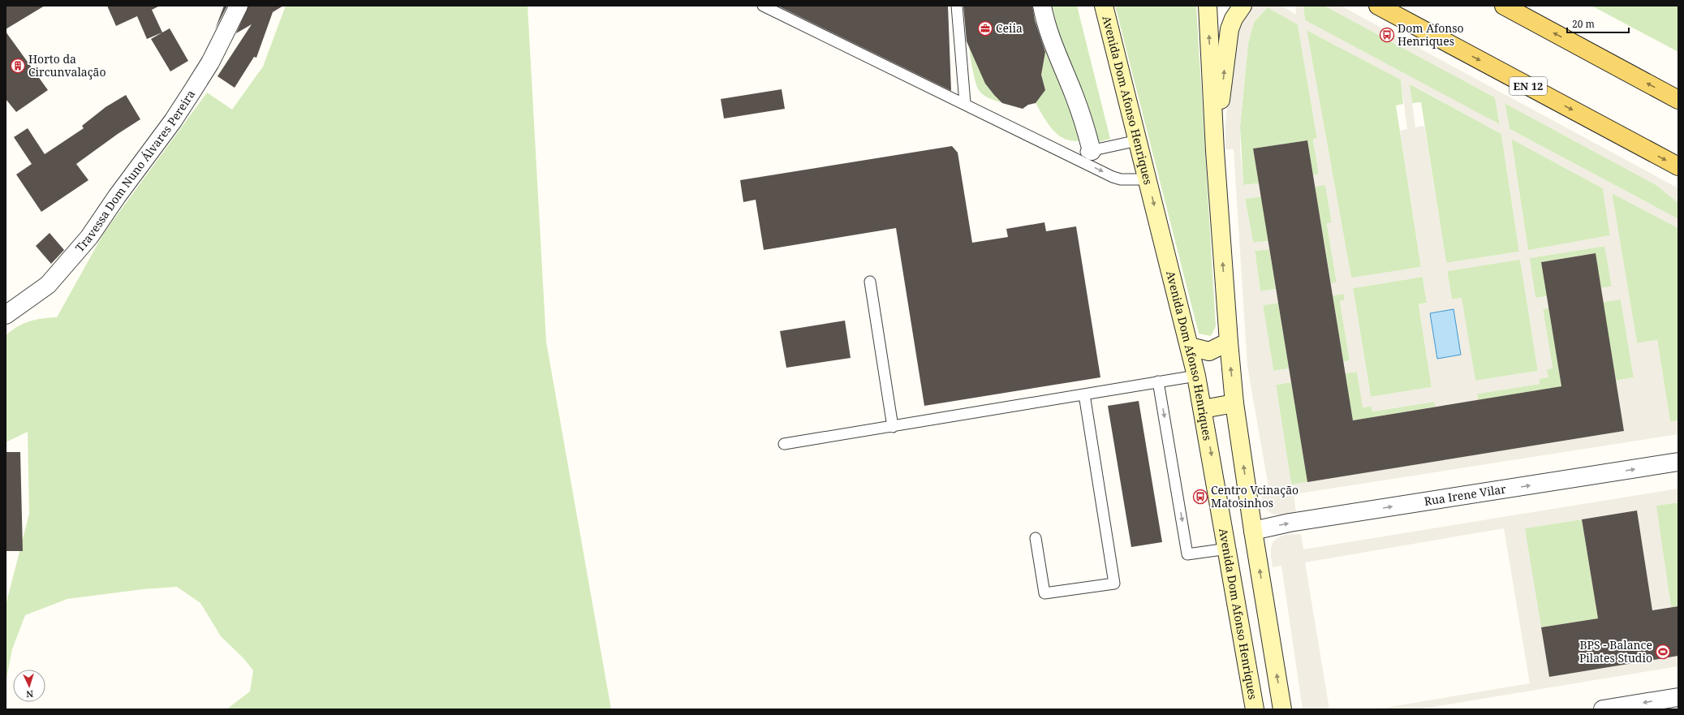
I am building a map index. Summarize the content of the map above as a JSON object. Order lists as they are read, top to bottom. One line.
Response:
{"streets":{"main road":["EN 12","Avenida Dom Afonso Henriques"],"street":["Travessa Dom Nuno Álvares Pereira","Rua Irene Vilar"]},"one_way":["Rua Irene Vilar"],"places":{"office":["Ceiia"],"bus stop":["Dom Afonso Henriques","Centro Vcinação Matosinhos"],"building":["Horto da Circunvalação"],"sports":["BPS - Balance Pilates Studio"]},"scale_bar":"20 m","north":"bottom"}
